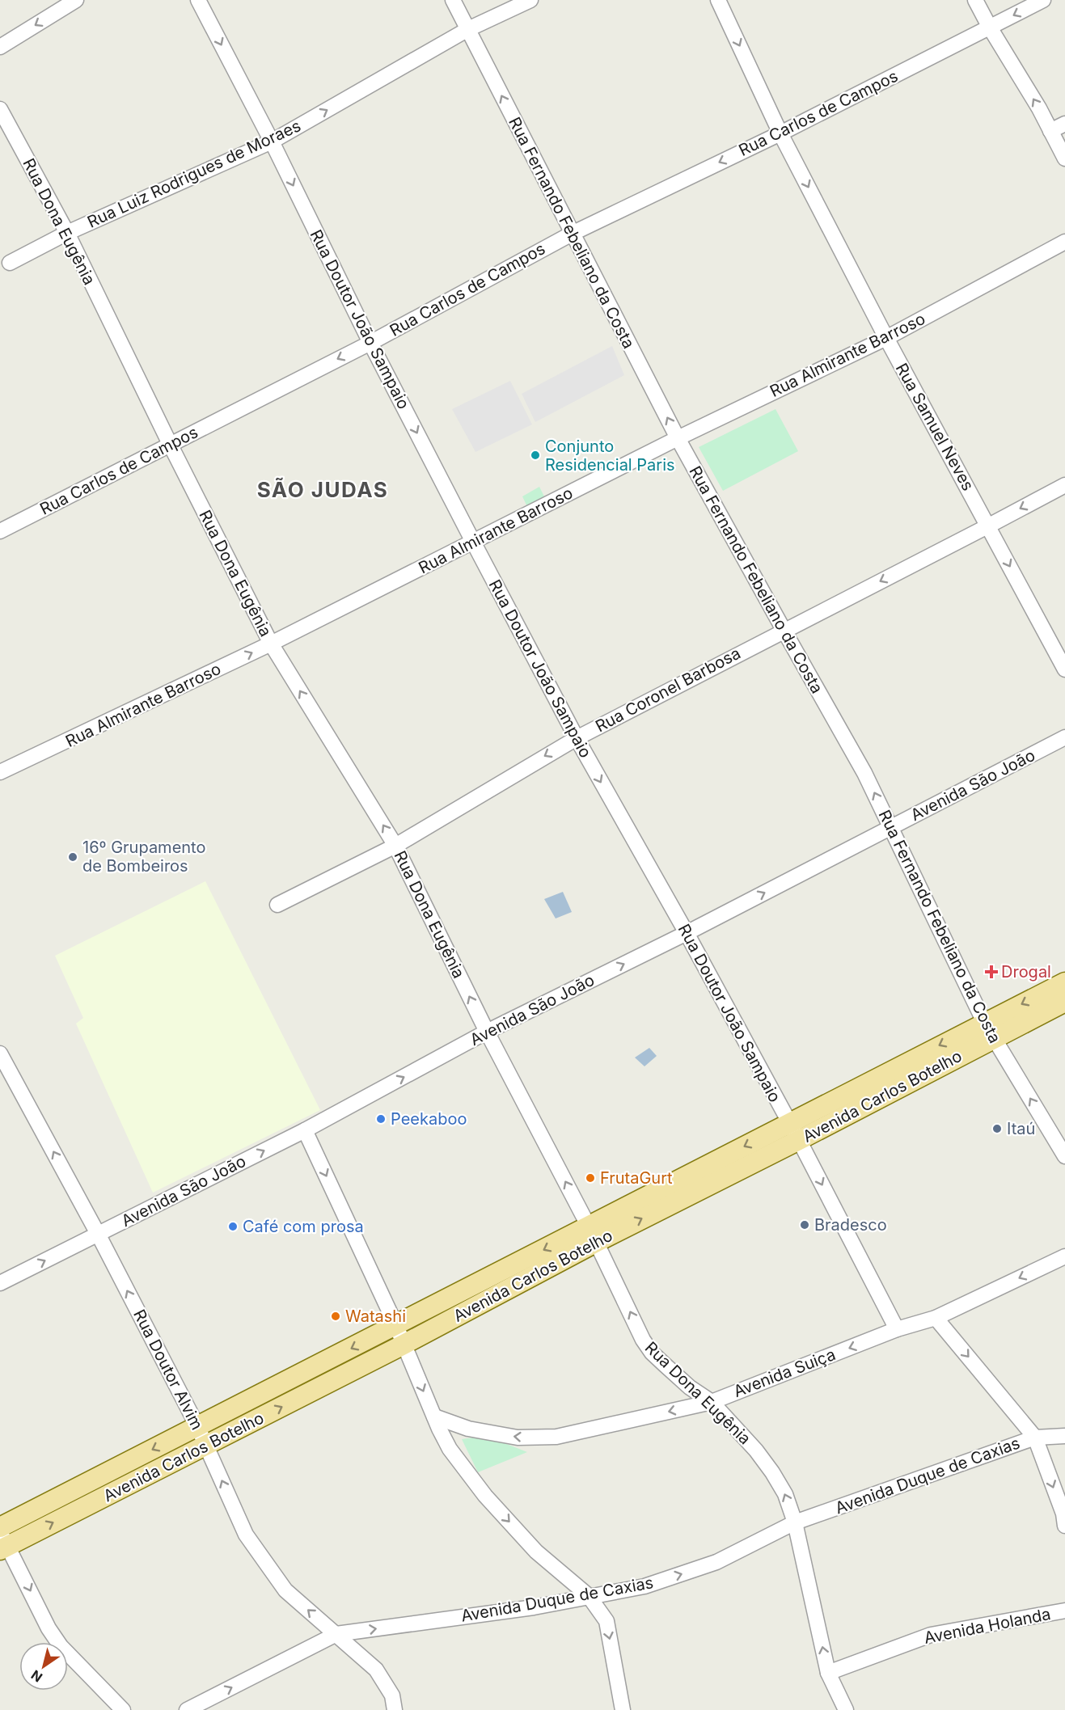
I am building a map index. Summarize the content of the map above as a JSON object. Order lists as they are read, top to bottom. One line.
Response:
{"streets":{"main road":["Avenida Carlos Botelho"],"street":["Rua Carlos de Campos","Rua Luiz Rodrigues de Moraes","Rua Dona Eugênia","Rua Fernando Febeliano da Costa","Rua Doutor João Sampaio","Rua Almirante Barroso","Rua Samuel Neves","Rua Coronel Barbosa","Avenida São João","Rua Doutor Alvim","Avenida Suiça","Avenida Duque de Caxias","Avenida Holanda"]},"crossings":[["Rua Carlos de Campos","Rua Dona Eugênia"],["Rua Carlos de Campos","Rua Fernando Febeliano da Costa"],["Rua Carlos de Campos","Rua Doutor João Sampaio"],["Rua Carlos de Campos","Rua Samuel Neves"],["Rua Luiz Rodrigues de Moraes","Rua Dona Eugênia"],["Rua Luiz Rodrigues de Moraes","Rua Fernando Febeliano da Costa"],["Rua Luiz Rodrigues de Moraes","Rua Doutor João Sampaio"],["Rua Dona Eugênia","Rua Almirante Barroso"],["Rua Dona Eugênia","Rua Coronel Barbosa"],["Rua Dona Eugênia","Avenida São João"],["Rua Dona Eugênia","Avenida Carlos Botelho"],["Rua Dona Eugênia","Avenida Suiça"],["Rua Dona Eugênia","Avenida Duque de Caxias"],["Rua Dona Eugênia","Avenida Holanda"],["Rua Fernando Febeliano da Costa","Rua Almirante Barroso"],["Rua Fernando Febeliano da Costa","Rua Coronel Barbosa"],["Rua Fernando Febeliano da Costa","Avenida São João"],["Rua Fernando Febeliano da Costa","Avenida Carlos Botelho"],["Rua Doutor João Sampaio","Rua Almirante Barroso"],["Rua Doutor João Sampaio","Rua Coronel Barbosa"],["Rua Doutor João Sampaio","Avenida São João"],["Rua Doutor João Sampaio","Avenida Carlos Botelho"],["Rua Doutor João Sampaio","Avenida Suiça"],["Rua Almirante Barroso","Rua Samuel Neves"],["Rua Samuel Neves","Rua Coronel Barbosa"],["Avenida São João","Rua Doutor Alvim"],["Avenida Carlos Botelho","Rua Doutor Alvim"],["Rua Doutor Alvim","Avenida Duque de Caxias"]],"one_way":["Rua Carlos de Campos","Rua Luiz Rodrigues de Moraes","Rua Dona Eugênia","Rua Fernando Febeliano da Costa","Rua Doutor João Sampaio","Rua Samuel Neves","Rua Coronel Barbosa","Avenida São João","Rua Doutor Alvim","Avenida Suiça","Avenida Duque de Caxias"],"districts":["SÃO JUDAS"],"places":{"other":["Conjunto Residencial Paris","16º Grupamento de Bombeiros","Peekaboo","Itaú","FrutaGurt","Bradesco","Café com prosa","Watashi"],"health":["Drogal"]},"north":"bottom left"}
